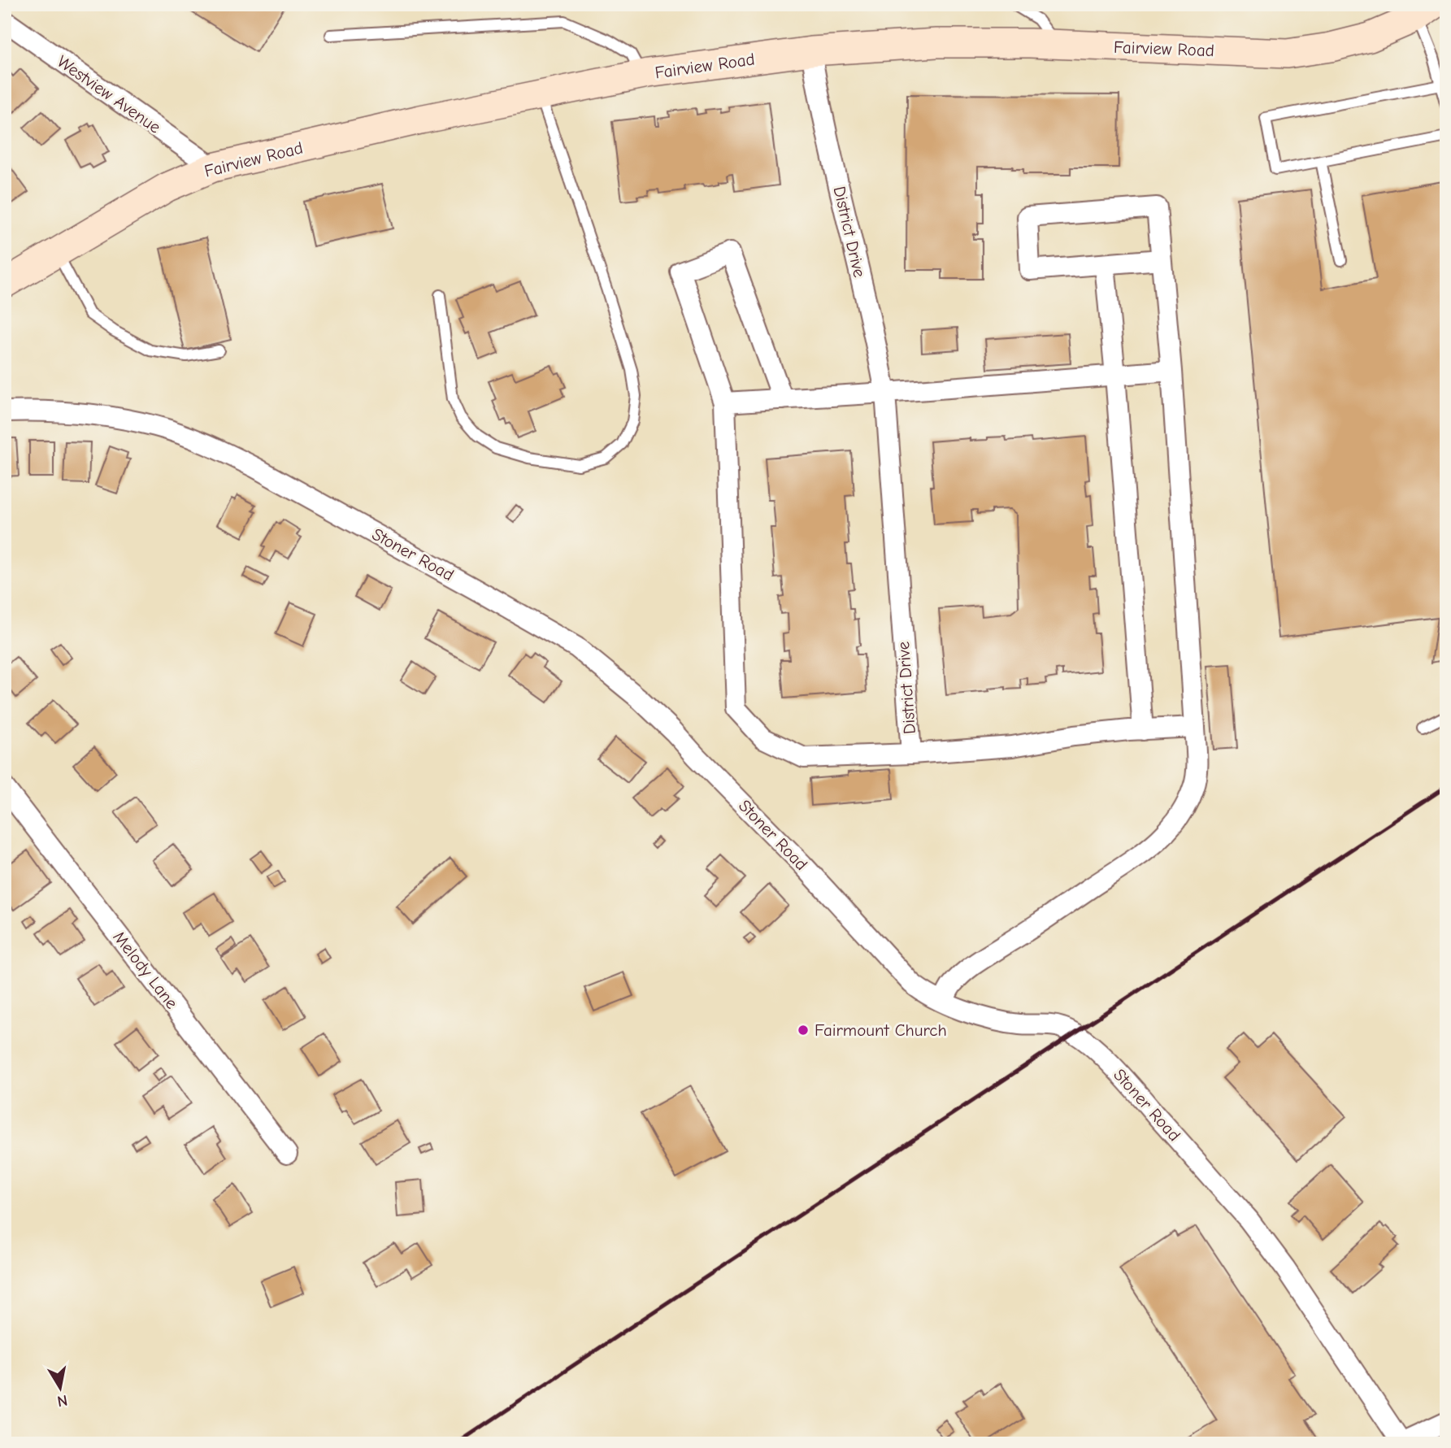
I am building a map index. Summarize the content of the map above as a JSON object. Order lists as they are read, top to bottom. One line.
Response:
{"streets":{"main road":["Fairview Road"],"street":["Westview Avenue","District Drive","Stoner Road","Melody Lane"]},"crossings":[["Fairview Road","Westview Avenue"],["Fairview Road","District Drive"]],"places":["Fairmount Church"],"north":"bottom"}
